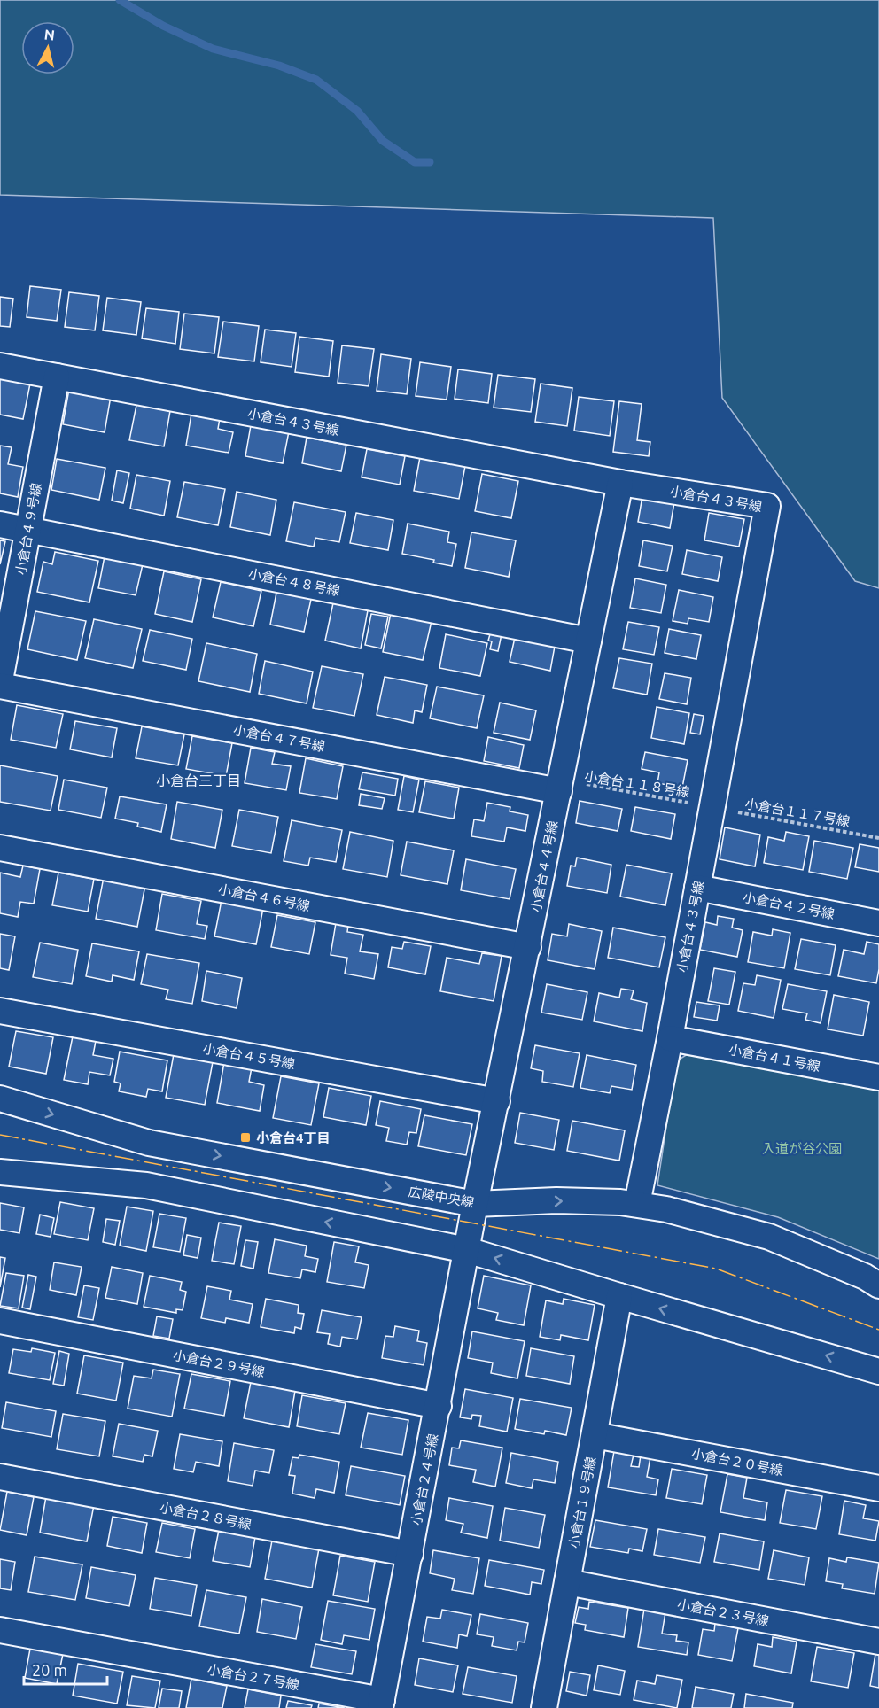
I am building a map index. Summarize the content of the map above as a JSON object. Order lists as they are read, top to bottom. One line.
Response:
{"streets":{"street":["小倉台４３号線","小倉台４９号線","小倉台４８号線","小倉台４７号線","小倉台４４号線","小倉台４６号線","小倉台４２号線","小倉台４５号線","小倉台４１号線","広陵中央線","小倉台２９号線","小倉台２０号線","小倉台２４号線","小倉台１９号線","小倉台２８号線","小倉台２３号線","小倉台２７号線"],"path":["小倉台１１８号線","小倉台１１７号線"]},"crossings":[["小倉台４３号線","小倉台４９号線"],["小倉台４３号線","小倉台１１８号線"],["小倉台４３号線","小倉台１１７号線"],["小倉台４３号線","小倉台４４号線"],["小倉台４３号線","小倉台４２号線"],["小倉台４３号線","小倉台４１号線"],["小倉台４３号線","広陵中央線"],["小倉台４９号線","小倉台４８号線"],["小倉台４８号線","小倉台４４号線"],["小倉台４７号線","小倉台１１８号線"],["小倉台４７号線","小倉台４４号線"],["小倉台１１８号線","小倉台１１７号線"],["小倉台１１８号線","小倉台４４号線"],["小倉台４４号線","小倉台４６号線"],["小倉台４４号線","小倉台４５号線"],["小倉台４４号線","広陵中央線"],["小倉台４４号線","小倉台２４号線"],["小倉台２９号線","小倉台２４号線"],["小倉台２０号線","小倉台１９号線"],["小倉台２４号線","小倉台２８号線"],["小倉台２４号線","小倉台２７号線"],["小倉台１９号線","小倉台２３号線"]],"districts":["小倉台三丁目"],"parks":["入道が谷公園"],"places":{"transit":["小倉台4丁目"]},"scale_bar":"20 m","north":"top"}
